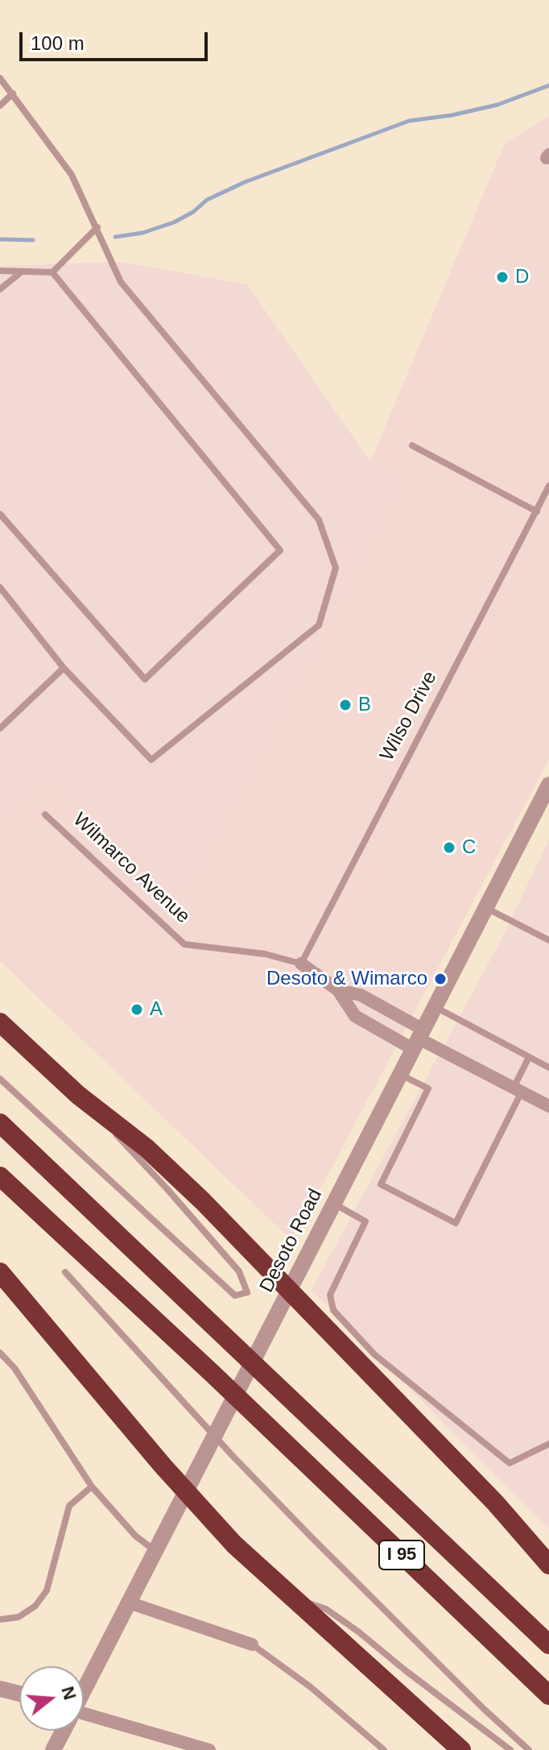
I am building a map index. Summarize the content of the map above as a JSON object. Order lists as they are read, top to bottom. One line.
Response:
{"streets":{"highway":["I 95"],"street":["Wilmarco Avenue","Desoto Road"],"lane":["Wilso Drive"]},"crossings":[["Wilso Drive","Wilmarco Avenue"],["Wilmarco Avenue","Desoto Road"]],"places":["D","B","C","Desoto & Wimarco","A"],"scale_bar":"100 m","north":"right"}
